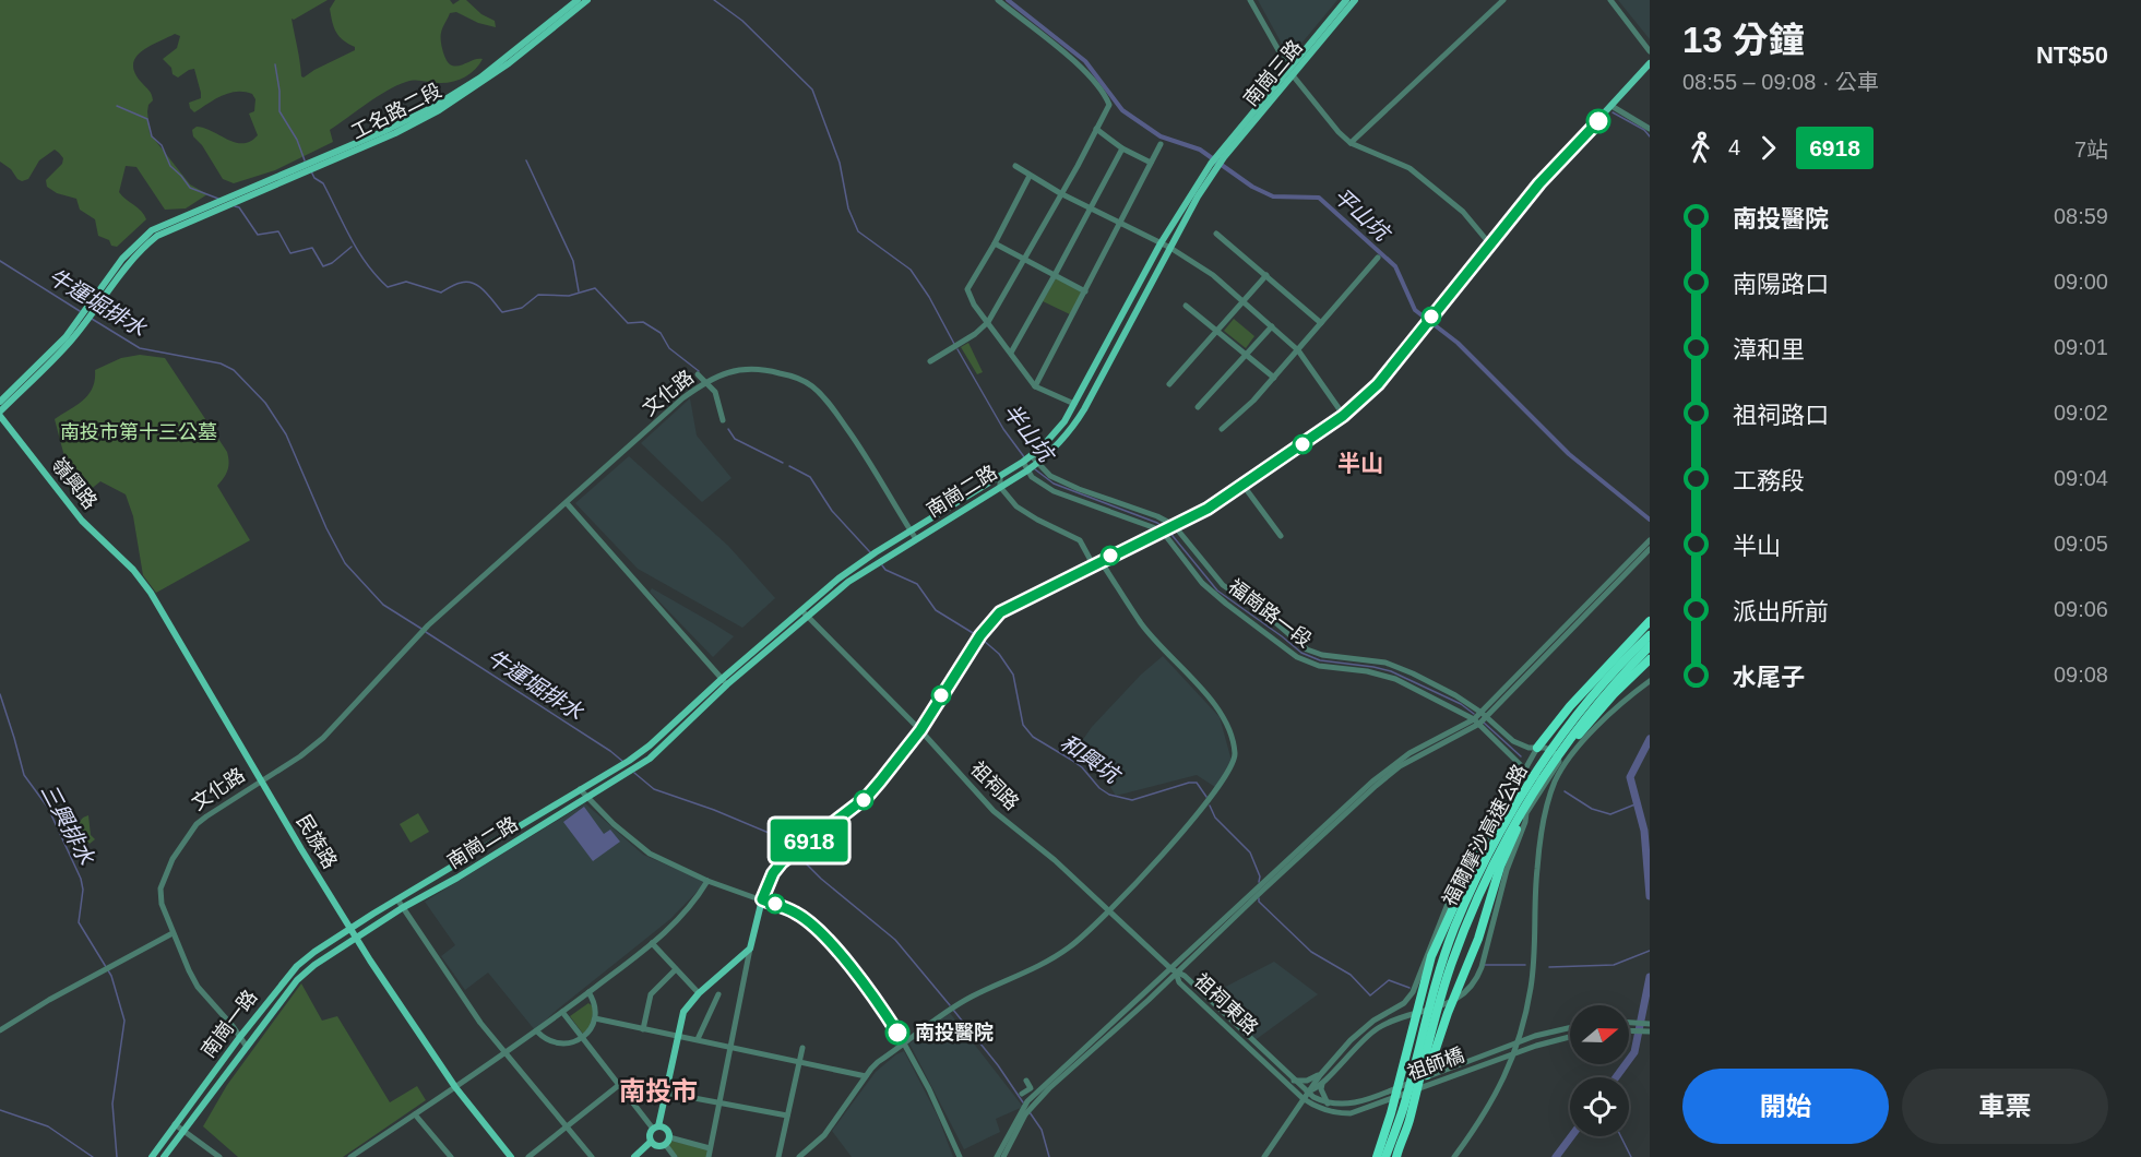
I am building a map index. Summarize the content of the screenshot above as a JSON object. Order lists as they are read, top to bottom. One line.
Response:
{"streets":{"highway":["福爾摩沙高速公路"],"main road":["南崗三路","工名路二段","嶺興路","南崗二路","民族路","南崗一路"],"street":["文化路","福崗路一段","祖祠路","祖祠東路","祖師橋"]},"crossings":[["南崗三路","南崗二路"],["文化路","南崗二路"],["文化路","民族路"],["文化路","南崗一路"],["嶺興路","民族路"],["南崗二路","福崗路一段"],["南崗二路","祖祠路"],["南崗二路","民族路"],["南崗二路","南崗一路"],["祖祠路","祖祠東路"],["民族路","南崗一路"],["祖祠東路","祖師橋"]],"districts":["半山","南投市"],"water":["平山坑","牛運堀排水","半山坑","和興坑","三興排水"],"parks":["南投市第十三公墓"],"places":["南投醫院"],"lines":["bus line 6918"],"north":"right","page":{"on_map":"6918","heading":["13 分鐘","08:55 – 09:08 · 公車","NT$50"],"legs":["4","6918","7站"],"list":[{"name":"南投醫院","value":"08:59"},{"name":"南陽路口","value":"09:00"},{"name":"漳和里","value":"09:01"},{"name":"祖祠路口","value":"09:02"},{"name":"工務段","value":"09:04"},{"name":"半山","value":"09:05"},{"name":"派出所前","value":"09:06"},{"name":"水尾子","value":"09:08"}],"buttons":["開始","車票"]}}
